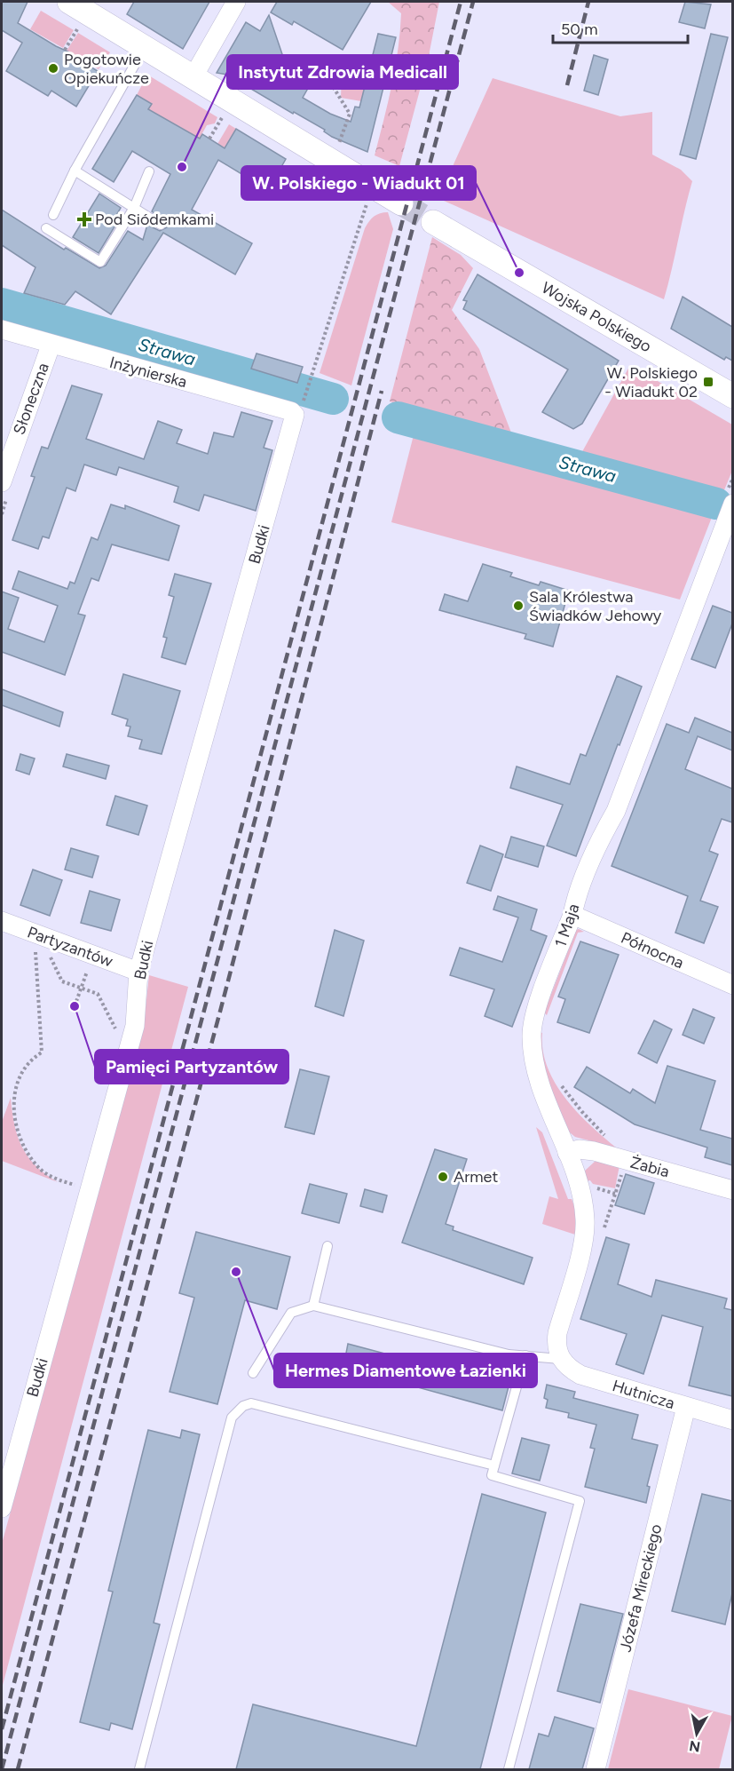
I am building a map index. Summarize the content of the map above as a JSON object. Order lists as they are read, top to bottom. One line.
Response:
{"streets":{"street":["Wojska Polskiego","Inżynierska","Słoneczna","Budki","1 Maja","Partyzantów","Północna","Żabia","Hutnicza","Józefa Mireckiego"]},"crossings":[["Inżynierska","Słoneczna"],["Inżynierska","Budki"],["Budki","Partyzantów"],["1 Maja","Północna"],["1 Maja","Żabia"],["1 Maja","Hutnicza"],["Hutnicza","Józefa Mireckiego"]],"water":["Strawa"],"places":{"other":["Pogotowie Opiekuńcze","Instytut Zdrowia Medicall","W. Polskiego - Wiadukt 01","Sala Królestwa Świadków Jehowy","Pamięci Partyzantów","Armet","Hermes Diamentowe Łazienki"],"health":["Pod Siódemkami"],"transit":["W. Polskiego - Wiadukt 02"]},"scale_bar":"50 m","north":"bottom"}
